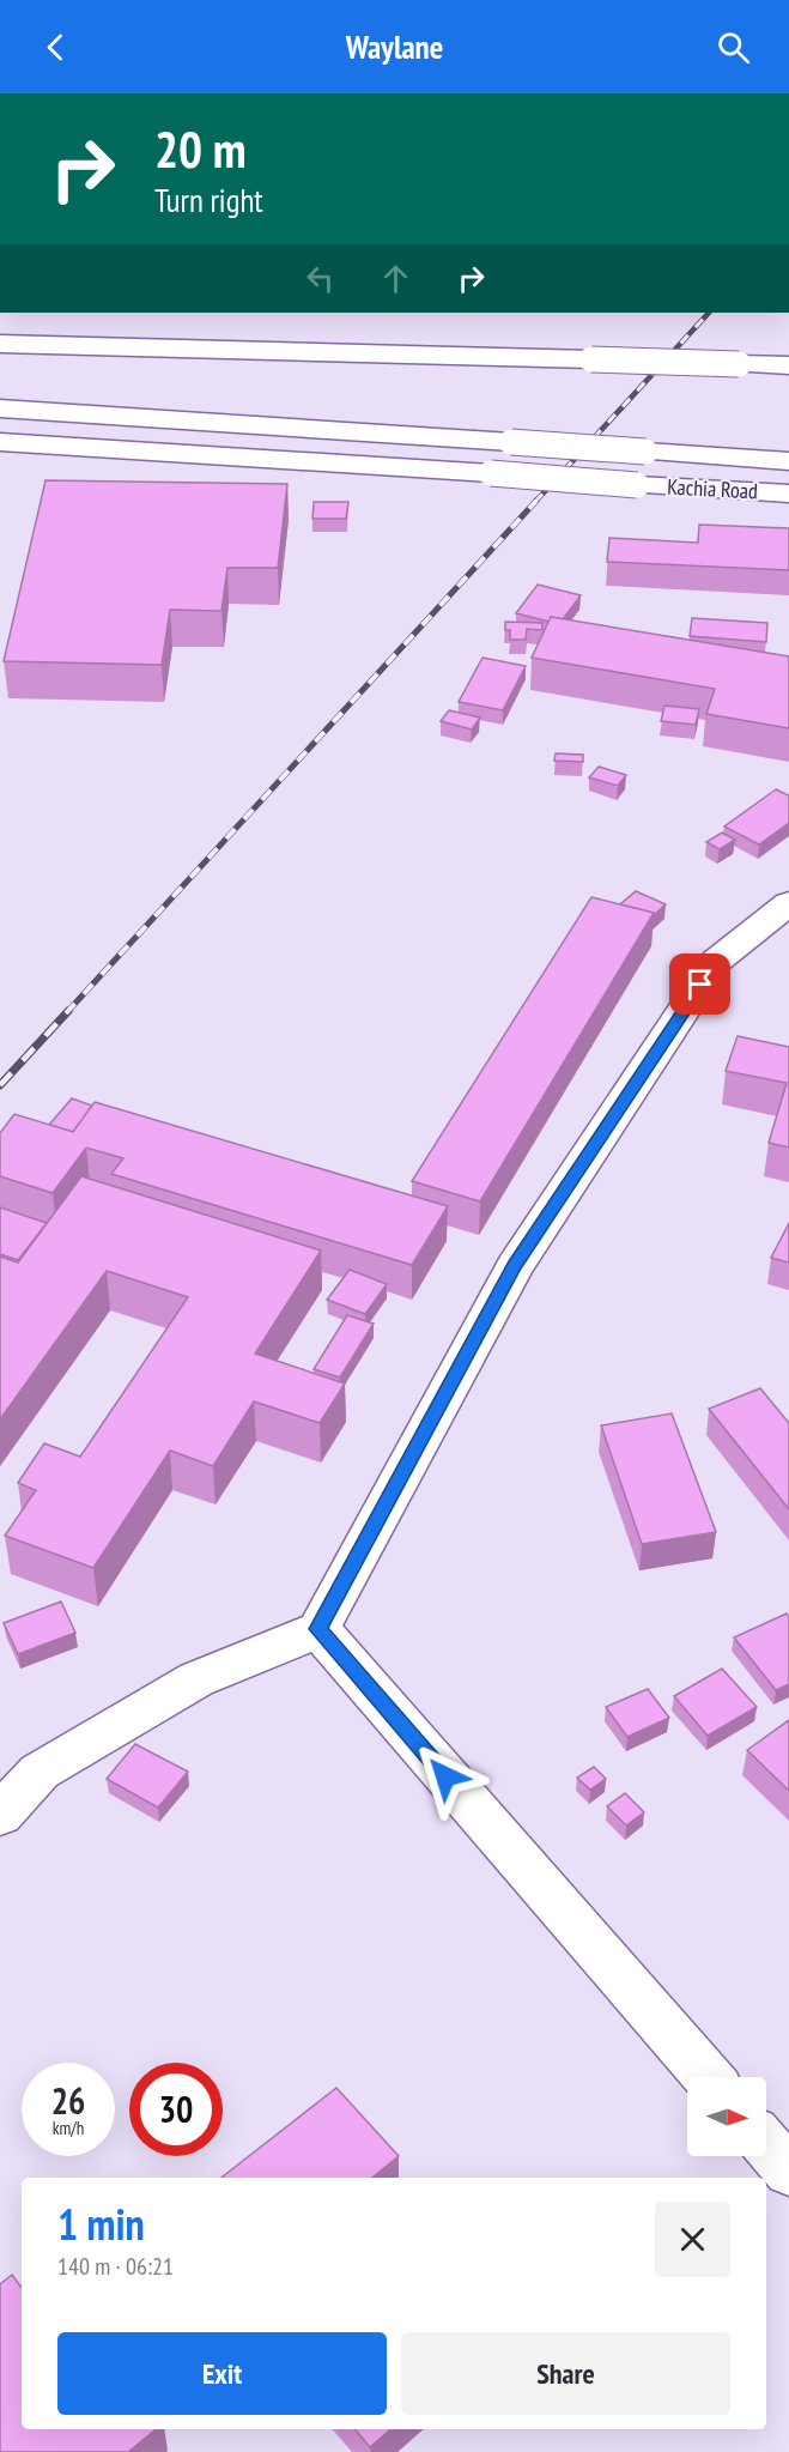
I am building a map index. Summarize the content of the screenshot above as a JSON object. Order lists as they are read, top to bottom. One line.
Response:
{"streets":{"street":["Kachia Road"]},"north":"right","page":{"header":"Waylane","turn":["20 m","Turn right"],"speed":"26 km/h","limit":"30","heading":["1 min","140 m · 06:21"],"buttons":["Exit","Share"]}}
